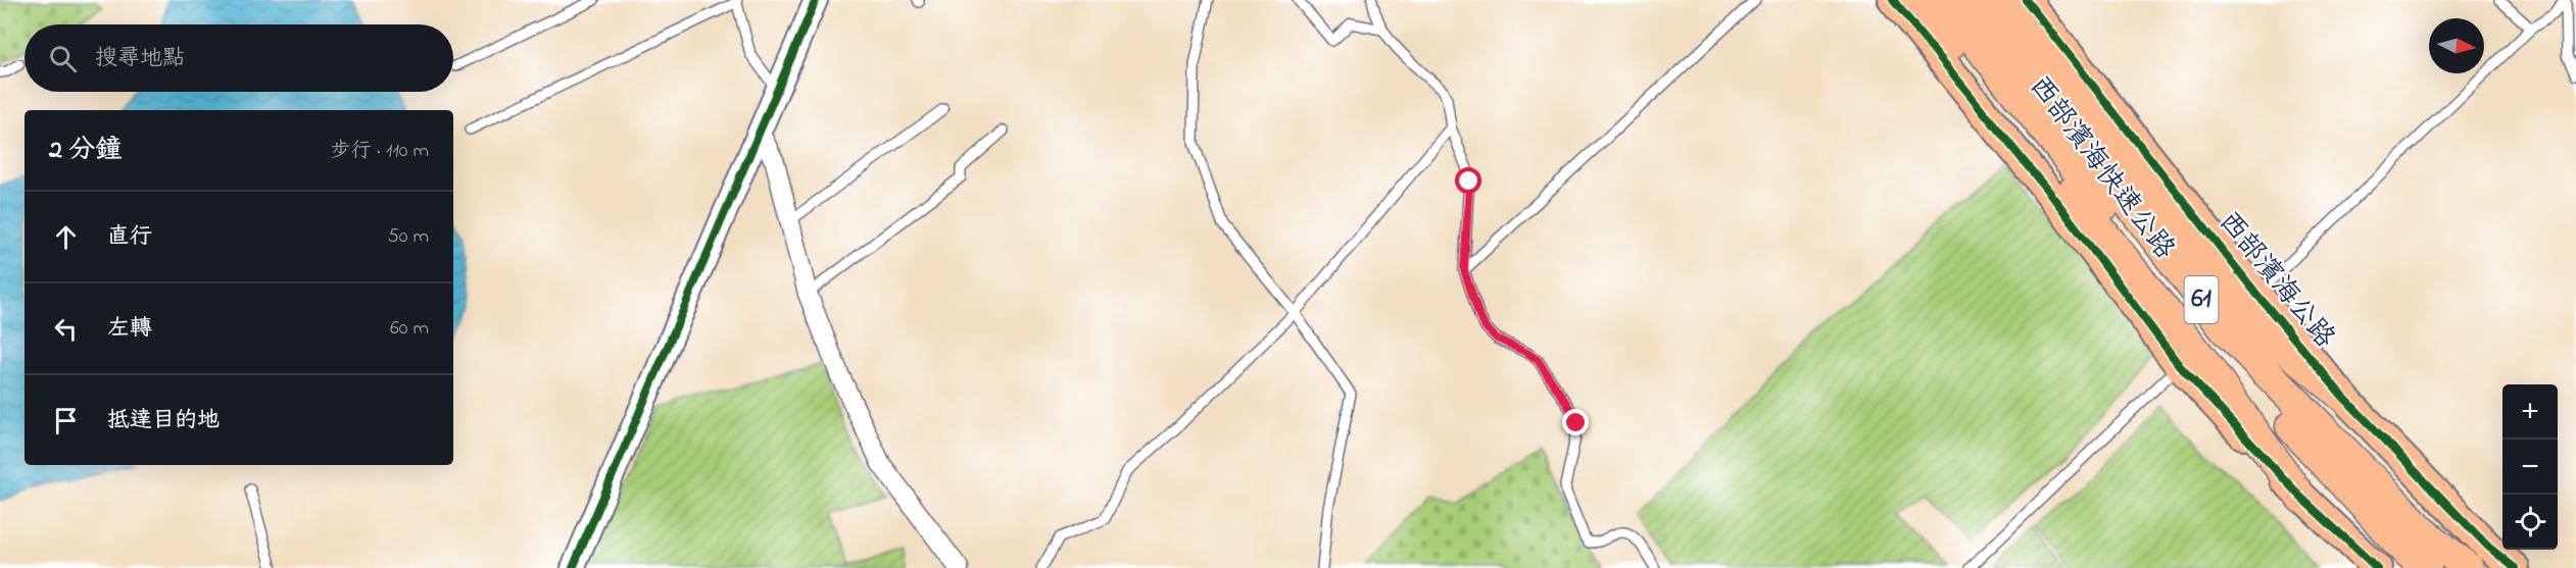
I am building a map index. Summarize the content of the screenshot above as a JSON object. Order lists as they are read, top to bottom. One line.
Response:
{"streets":{"highway":["西部濱海快速公路","61"],"main road":["西部濱海公路"]},"north":"right","page":{"search":"搜尋地點","heading":["2 分鐘","步行 · 110 m"],"list":[["直行","50 m"],["左轉","60 m"],"抵達目的地"],"map_buttons":["+","−"]}}
